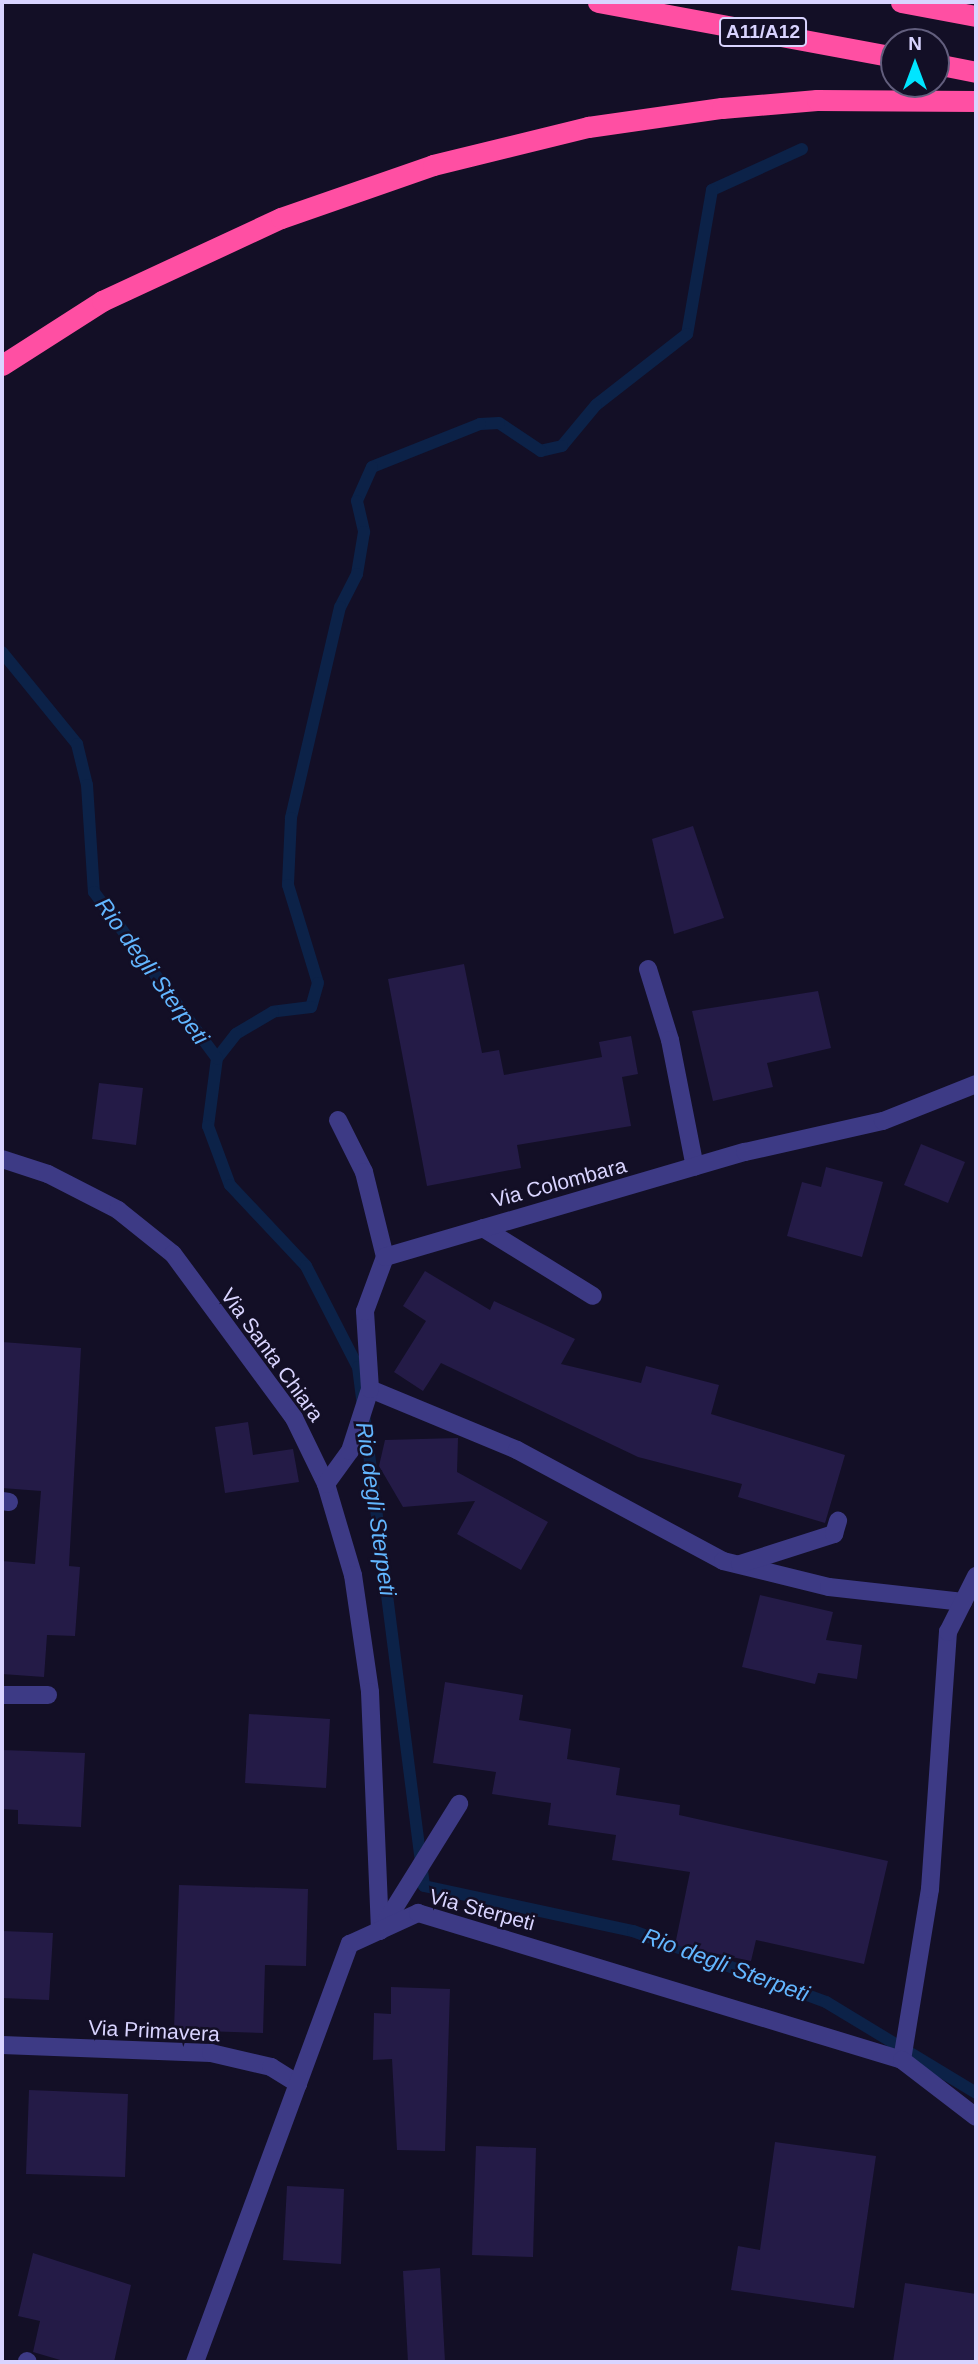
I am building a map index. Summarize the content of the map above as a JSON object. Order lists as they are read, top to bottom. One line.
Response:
{"streets":{"highway":["A11/A12"],"street":["Via Colombara","Via Santa Chiara","Via Sterpeti","Via Primavera"]},"crossings":[["Via Santa Chiara","Via Sterpeti"],["Via Sterpeti","Via Primavera"]],"water":["Rio degli Sterpeti"],"north":"top"}
